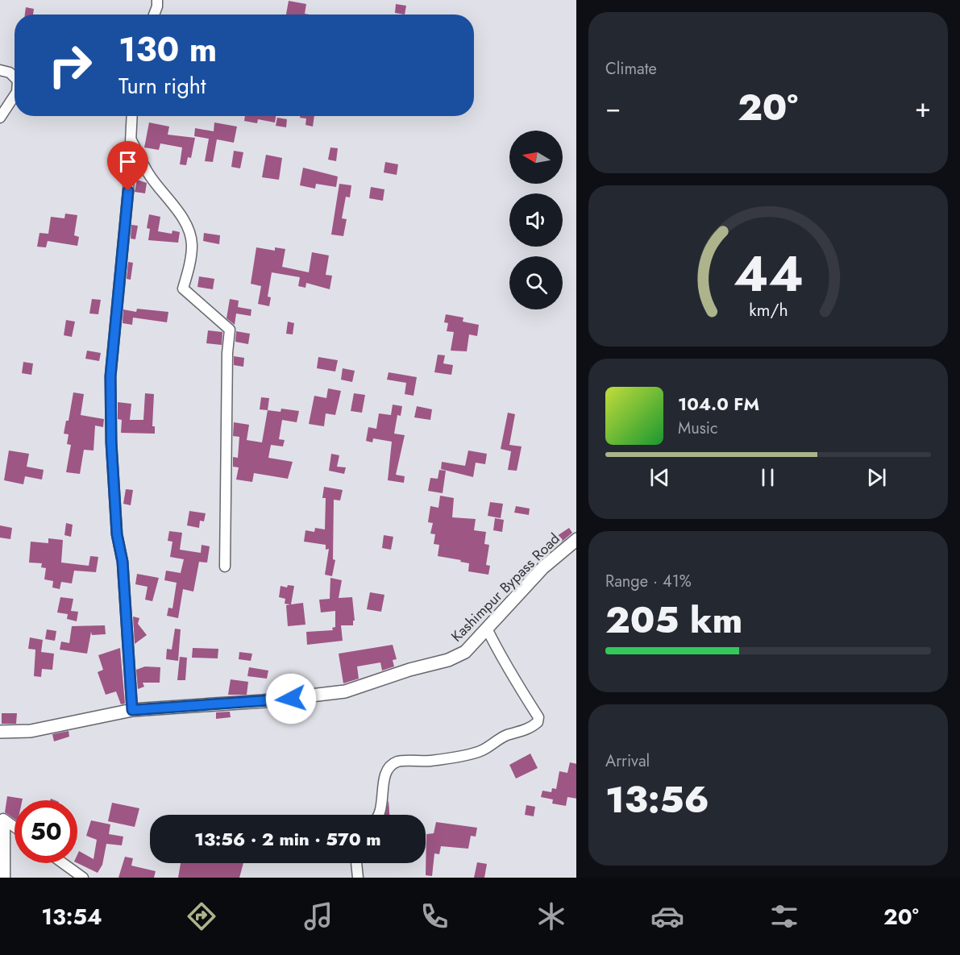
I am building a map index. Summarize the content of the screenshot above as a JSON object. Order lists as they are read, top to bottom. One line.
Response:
{"streets":{"main road":["Kashimpur Bypass Road"]},"north":"left","page":{"tile":["Climate",["Range · 41%","205 km"],["Arrival","13:56"]],"turn":["130 m","Turn right"],"heat":["−","20°","+"],"song":["104.0 FM","Music"],"limit":"50","trip":"13:56 · 2 min · 570 m","tabs":["13:54","20°"],"gauge":["44","km/h"]}}
